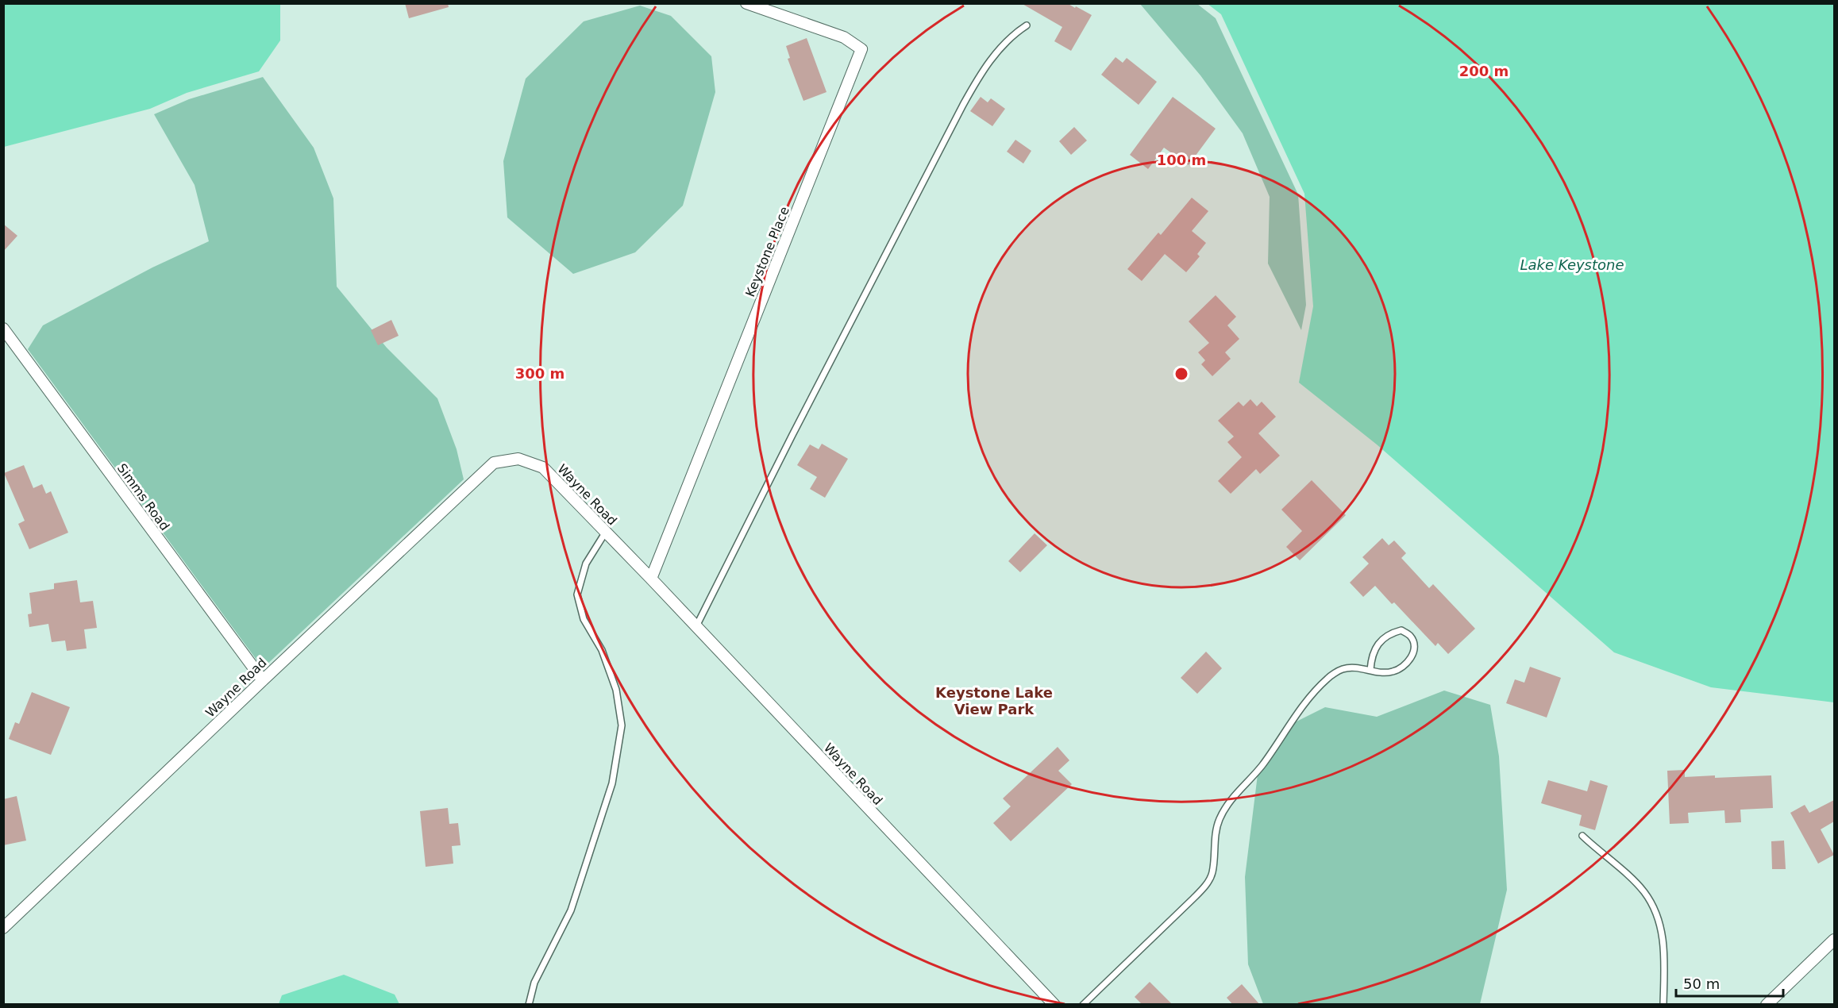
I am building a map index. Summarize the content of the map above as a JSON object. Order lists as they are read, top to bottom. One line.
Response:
{"streets":{"street":["Keystone Place","Wayne Road","Simms Road"]},"crossings":[["Keystone Place","Wayne Road"],["Wayne Road","Simms Road"]],"districts":["Keystone Lake View Park"],"water":["Lake Keystone"],"scale_bar":"50 m","rings":["200 m","100 m","300 m"]}
